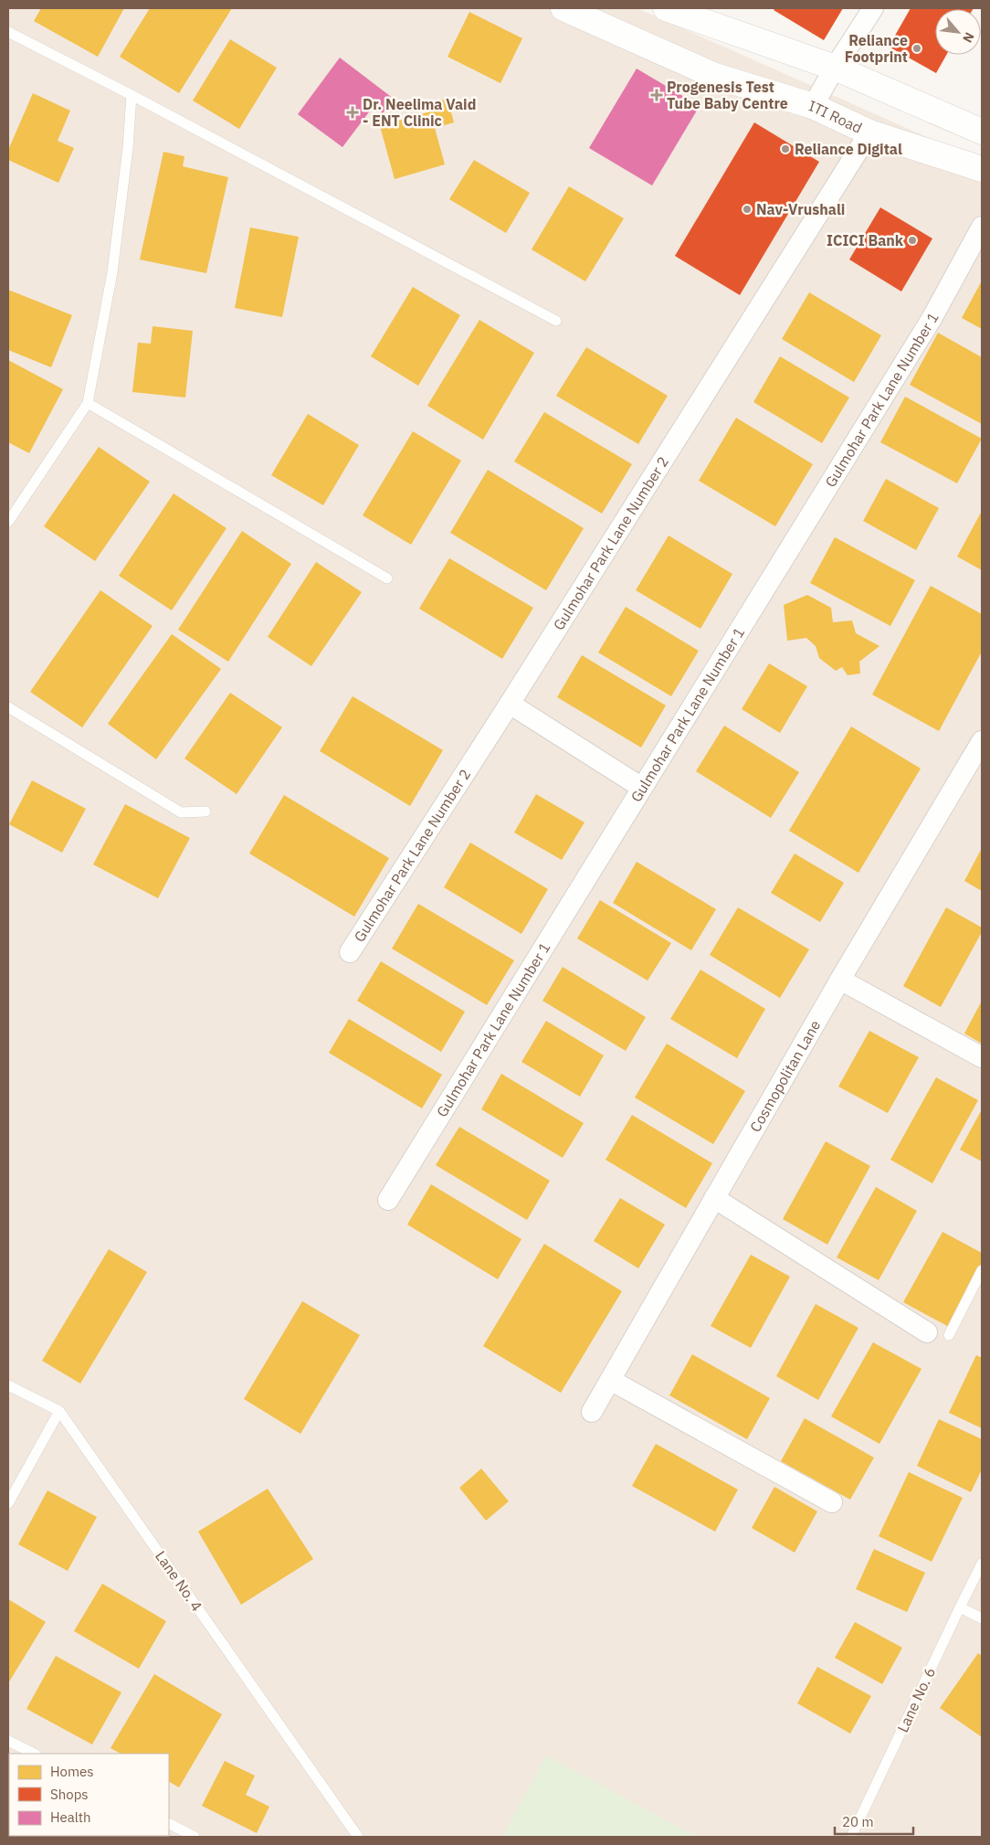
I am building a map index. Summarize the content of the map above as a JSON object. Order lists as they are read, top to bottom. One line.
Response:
{"streets":{"main road":["ITI Road"],"street":["Gulmohar Park Lane Number 1","Gulmohar Park Lane Number 2","Cosmopolitan Lane"],"lane":["Lane No. 4","Lane No. 6"]},"crossings":[["ITI Road","Gulmohar Park Lane Number 2"]],"places":{"other":["Reliance Footprint","Reliance Digital","Nav-Vrushali","ICICI Bank"],"health":["Progenesis Test Tube Baby Centre","Dr. Neelima Vaid - ENT Clinic"]},"legend":["Homes","Shops","Health"],"scale_bar":"20 m","north":"bottom right"}
